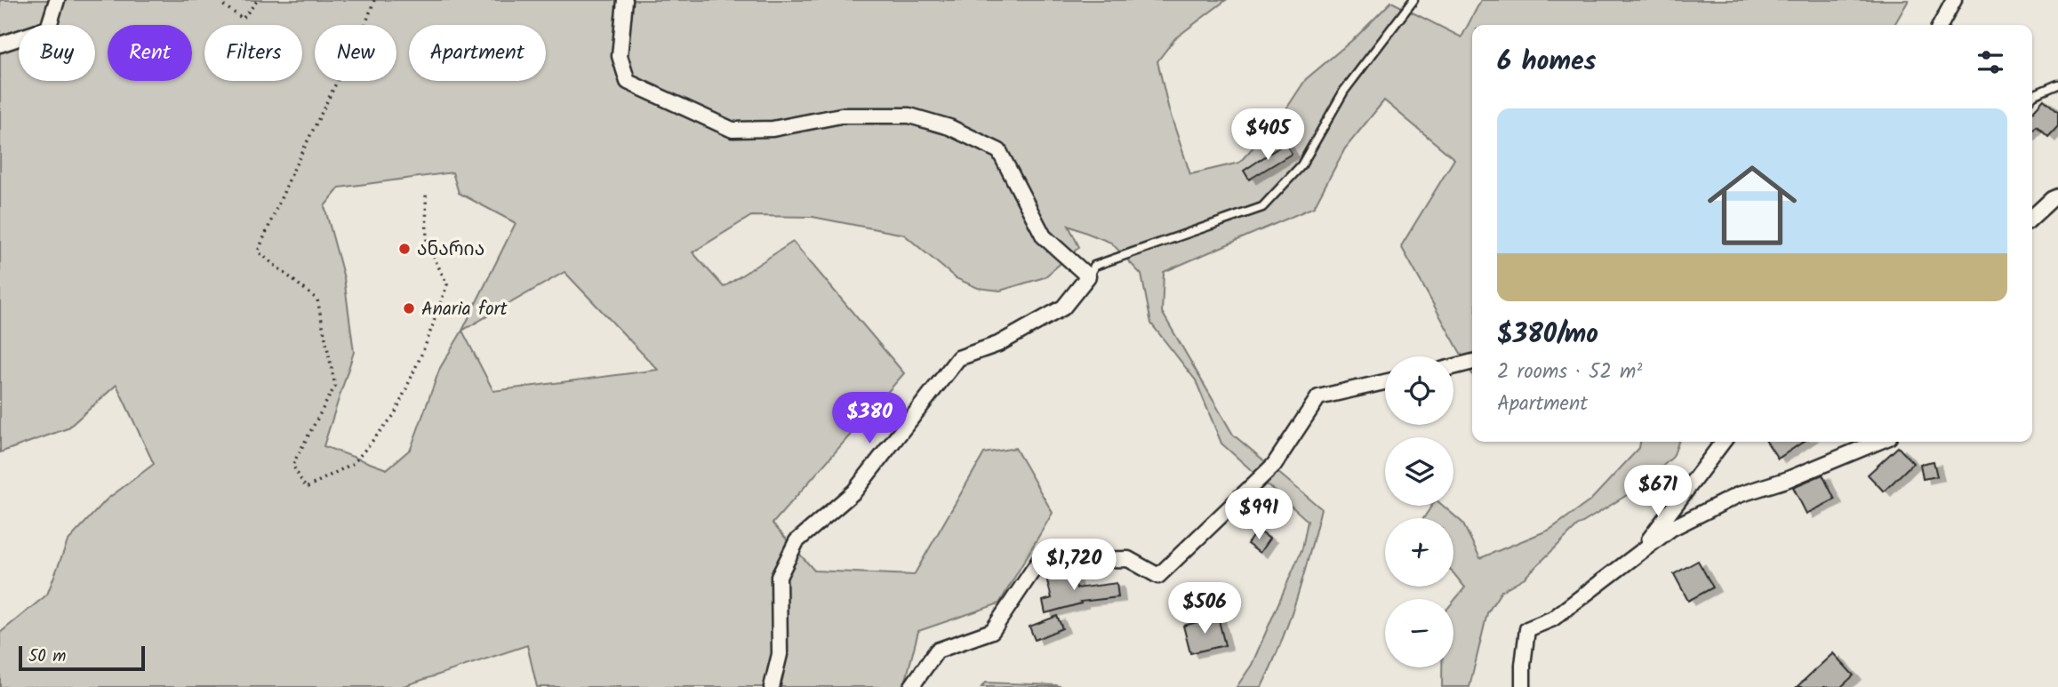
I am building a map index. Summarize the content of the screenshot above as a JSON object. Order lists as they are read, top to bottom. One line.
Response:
{"places":["ანარია","Anaria fort"],"scale_bar":"50 m","page":{"chip":["Buy","Rent","Filters","New","Apartment"],"heading":"6 homes","list":[{"name":"$380/mo","note":"2 rooms · 52 m² · Apartment"}],"price":["$405","$380","$671","$991","$1,720","$506"],"map_buttons":["+","−"],"scale":"50 m"}}
